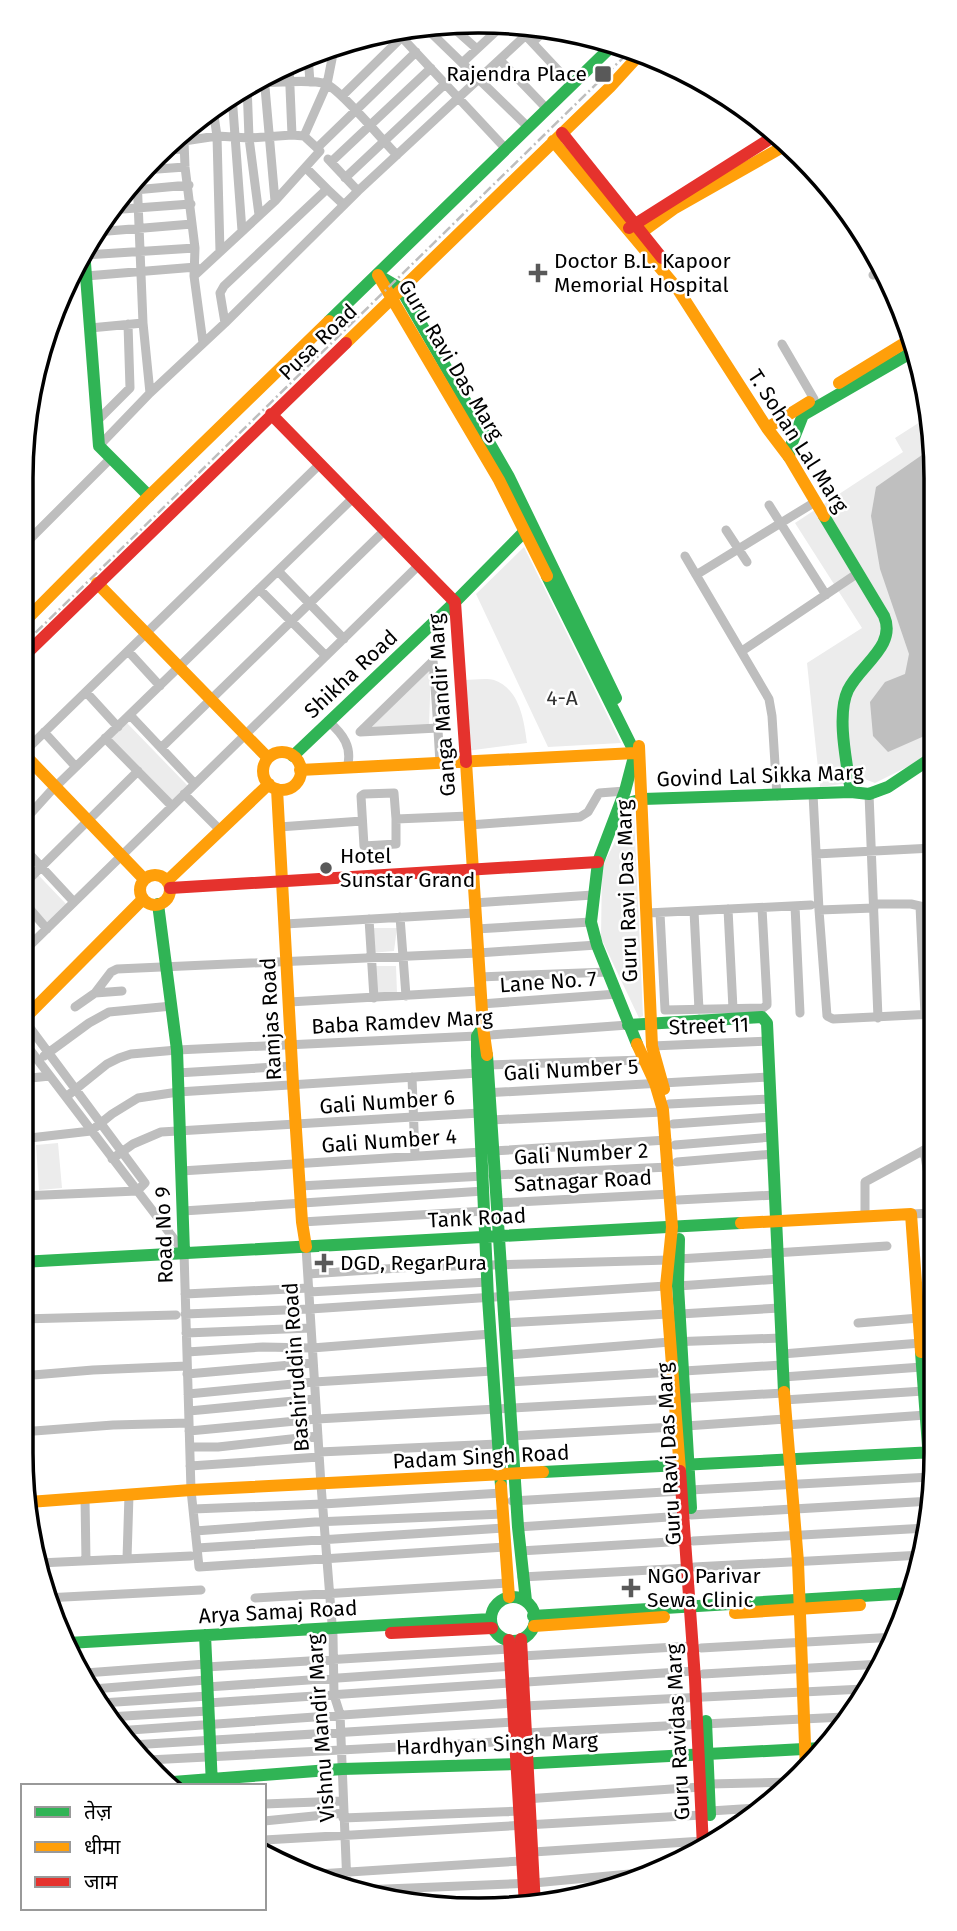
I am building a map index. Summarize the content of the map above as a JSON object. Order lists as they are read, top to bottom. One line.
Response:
{"streets":{"street":["Pusa Road","Guru Ravi Das Marg","T. Sohan Lal Marg","Shikha Road","Ganga Mandir Marg","Govind Lal Sikka Marg","Lane No. 7","Ramjas Road","Baba Ramdev Marg","Street 11","Gali Number 5","Gali Number 6","Gali Number 4","Gali Number 2","Satnagar Road","Tank Road","Road No 9","Bashiruddin Road","Padam Singh Road","Arya Samaj Road","Vishnu Mandir Marg","Guru Ravidas Marg","Hardhyan Singh Marg"]},"crossings":[["Pusa Road","Guru Ravi Das Marg"],["Pusa Road","T. Sohan Lal Marg"],["Pusa Road","Ganga Mandir Marg"],["Guru Ravi Das Marg","Shikha Road"],["Guru Ravi Das Marg","Govind Lal Sikka Marg"],["Guru Ravi Das Marg","Lane No. 7"],["Guru Ravi Das Marg","Baba Ramdev Marg"],["Guru Ravi Das Marg","Street 11"],["Guru Ravi Das Marg","Gali Number 5"],["Guru Ravi Das Marg","Gali Number 4"],["Guru Ravi Das Marg","Gali Number 2"],["Guru Ravi Das Marg","Satnagar Road"],["Guru Ravi Das Marg","Tank Road"],["Guru Ravi Das Marg","Padam Singh Road"],["Guru Ravi Das Marg","Guru Ravidas Marg"],["T. Sohan Lal Marg","Govind Lal Sikka Marg"],["Shikha Road","Ganga Mandir Marg"],["Shikha Road","Ramjas Road"],["Ganga Mandir Marg","Lane No. 7"],["Ganga Mandir Marg","Baba Ramdev Marg"],["Ganga Mandir Marg","Gali Number 5"],["Ganga Mandir Marg","Gali Number 6"],["Ganga Mandir Marg","Gali Number 4"],["Ganga Mandir Marg","Gali Number 2"],["Ganga Mandir Marg","Satnagar Road"],["Ganga Mandir Marg","Tank Road"],["Lane No. 7","Ramjas Road"],["Ramjas Road","Baba Ramdev Marg"],["Ramjas Road","Gali Number 6"],["Ramjas Road","Gali Number 4"],["Ramjas Road","Gali Number 2"],["Ramjas Road","Tank Road"],["Ramjas Road","Bashiruddin Road"],["Baba Ramdev Marg","Road No 9"],["Gali Number 6","Road No 9"],["Gali Number 4","Road No 9"],["Tank Road","Road No 9"],["Tank Road","Bashiruddin Road"],["Road No 9","Padam Singh Road"],["Road No 9","Vishnu Mandir Marg"],["Bashiruddin Road","Padam Singh Road"],["Bashiruddin Road","Vishnu Mandir Marg"],["Padam Singh Road","Vishnu Mandir Marg"],["Vishnu Mandir Marg","Hardhyan Singh Marg"],["Guru Ravidas Marg","Hardhyan Singh Marg"]],"parks":["4-A"],"places":{"transit":["Rajendra Place"],"health":["Doctor B.L. Kapoor Memorial Hospital","DGD, RegarPura","NGO Parivar Sewa Clinic"],"other":["Hotel Sunstar Grand"]},"legend":["तेज़","धीमा","जाम"]}
